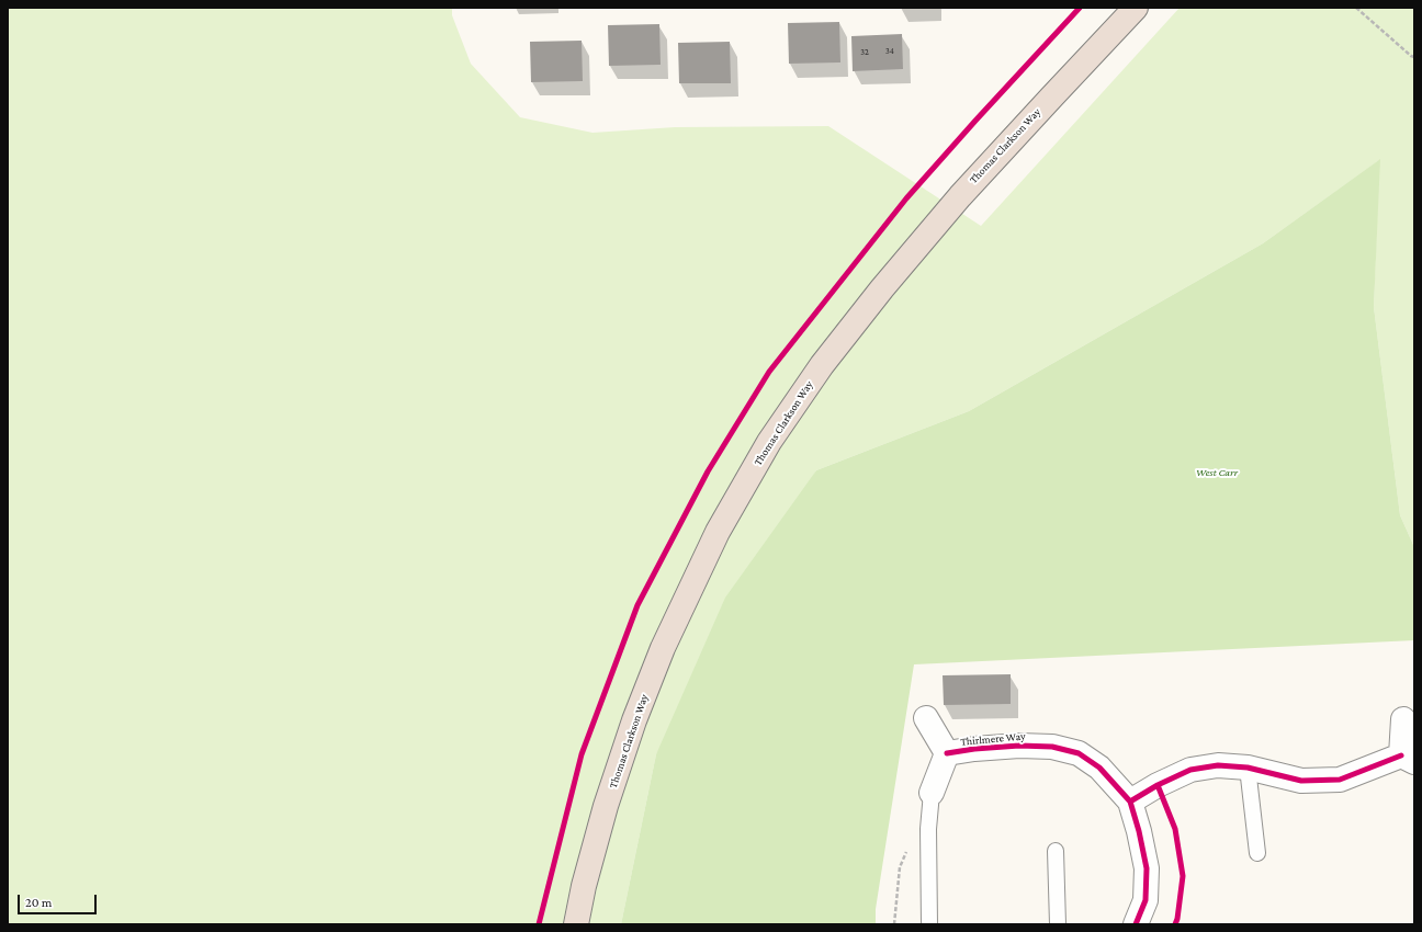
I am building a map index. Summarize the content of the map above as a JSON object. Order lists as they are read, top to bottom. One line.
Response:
{"streets":{"highway":["Thomas Clarkson Way"],"street":["Thirlmere Way"]},"parks":["West Carr"],"house_numbers":["34","32"],"scale_bar":"20 m"}
